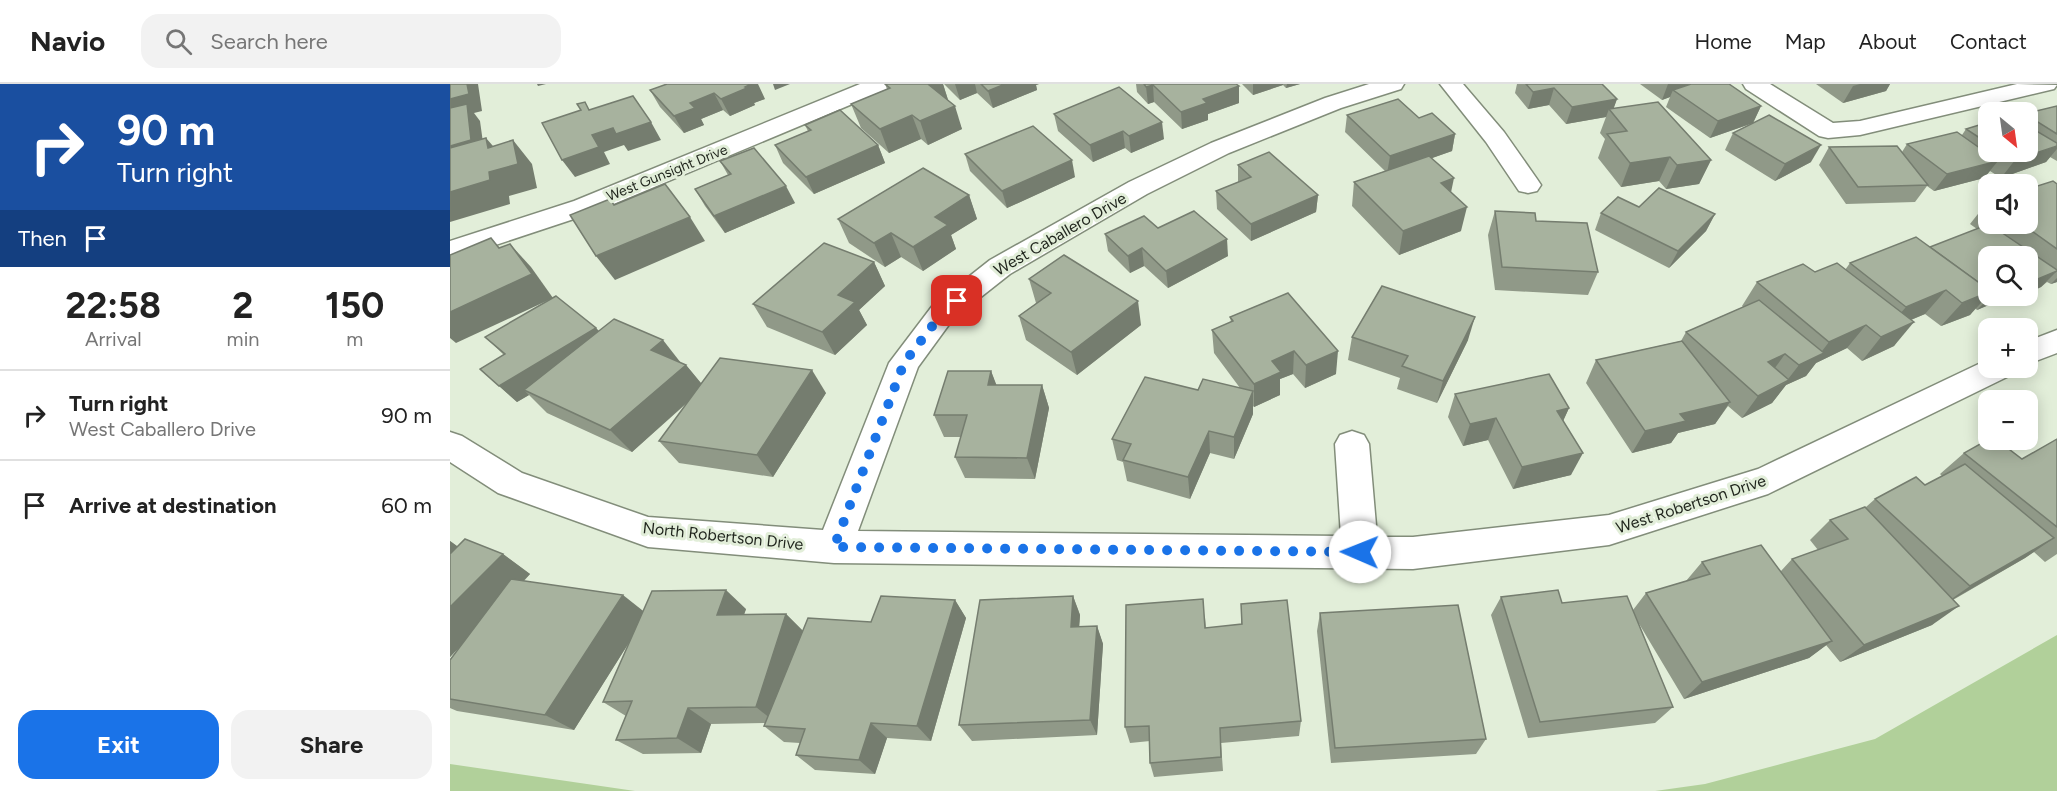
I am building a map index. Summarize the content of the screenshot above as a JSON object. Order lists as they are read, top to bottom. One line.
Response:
{"streets":{"street":["West Gunsight Drive","West Caballero Drive","West Robertson Drive","North Robertson Drive"]},"crossings":[["West Caballero Drive","West Robertson Drive"],["West Caballero Drive","North Robertson Drive"],["West Robertson Drive","North Robertson Drive"]],"north":"bottom right","page":{"header":"Navio","search":"Search here","nav":["Home","Map","About","Contact"],"turn":["90 m","Turn right"],"map_buttons":["+","−"],"then":"Then","eta":["22:58","Arrival","2","min","150","m"],"list":[{"name":"Turn right","note":"West Caballero Drive","value":"90 m"},{"name":"Arrive at destination","value":"60 m"}],"buttons":["Exit","Share"]}}
